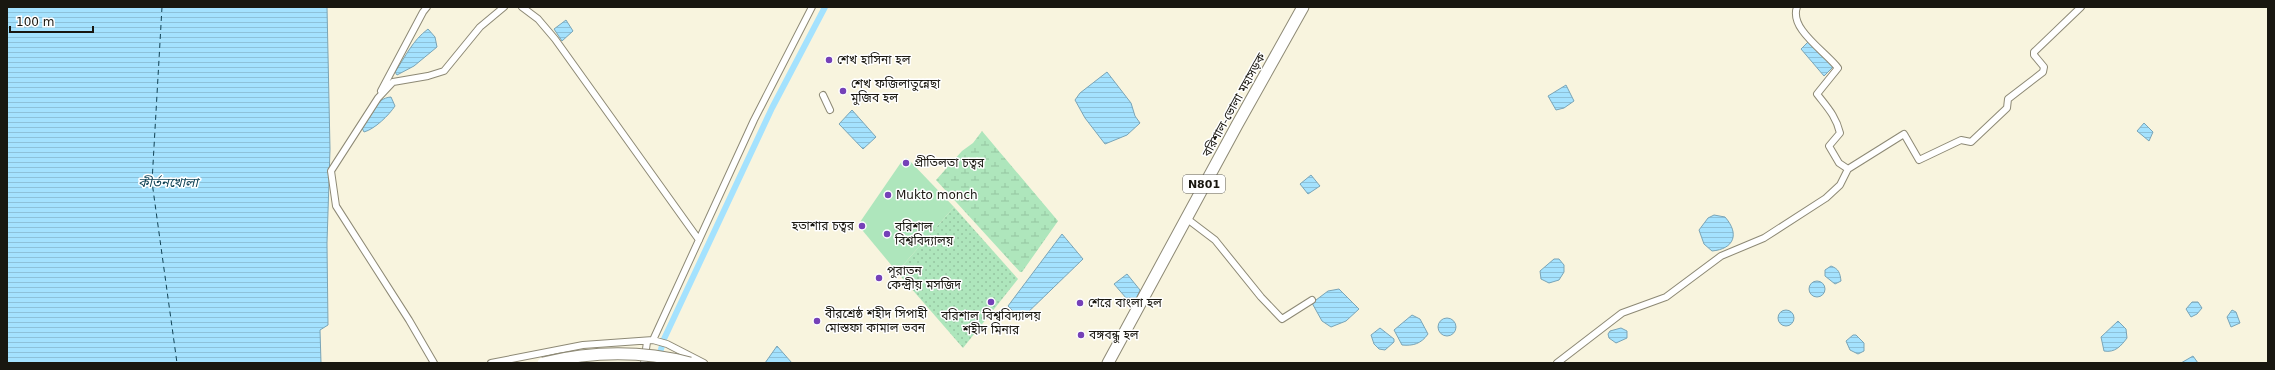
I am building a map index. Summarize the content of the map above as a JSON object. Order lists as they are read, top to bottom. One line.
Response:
{"streets":{"highway":["বরিশাল-ভোলা মহাসড়ক","N801"]},"water":["কীর্তনখোলা"],"places":["শেখ হাসিনা হল","শেখ ফজিলাতুন্নেছা মুজিব হল","প্রীতিলতা চত্বর","Mukto monch","হতাশার চত্বর","বরিশাল বিশ্ববিদ্যালয়","পুরাতন কেন্দ্রীয় মসজিদ","বরিশাল বিশ্ববিদ্যালয় শহীদ মিনার","শেরে বাংলা হল","বীরশ্রেষ্ঠ শহীদ সিপাহী মোস্তফা কামাল ভবন","বঙ্গবন্ধু হল"],"scale_bar":"100 m"}
